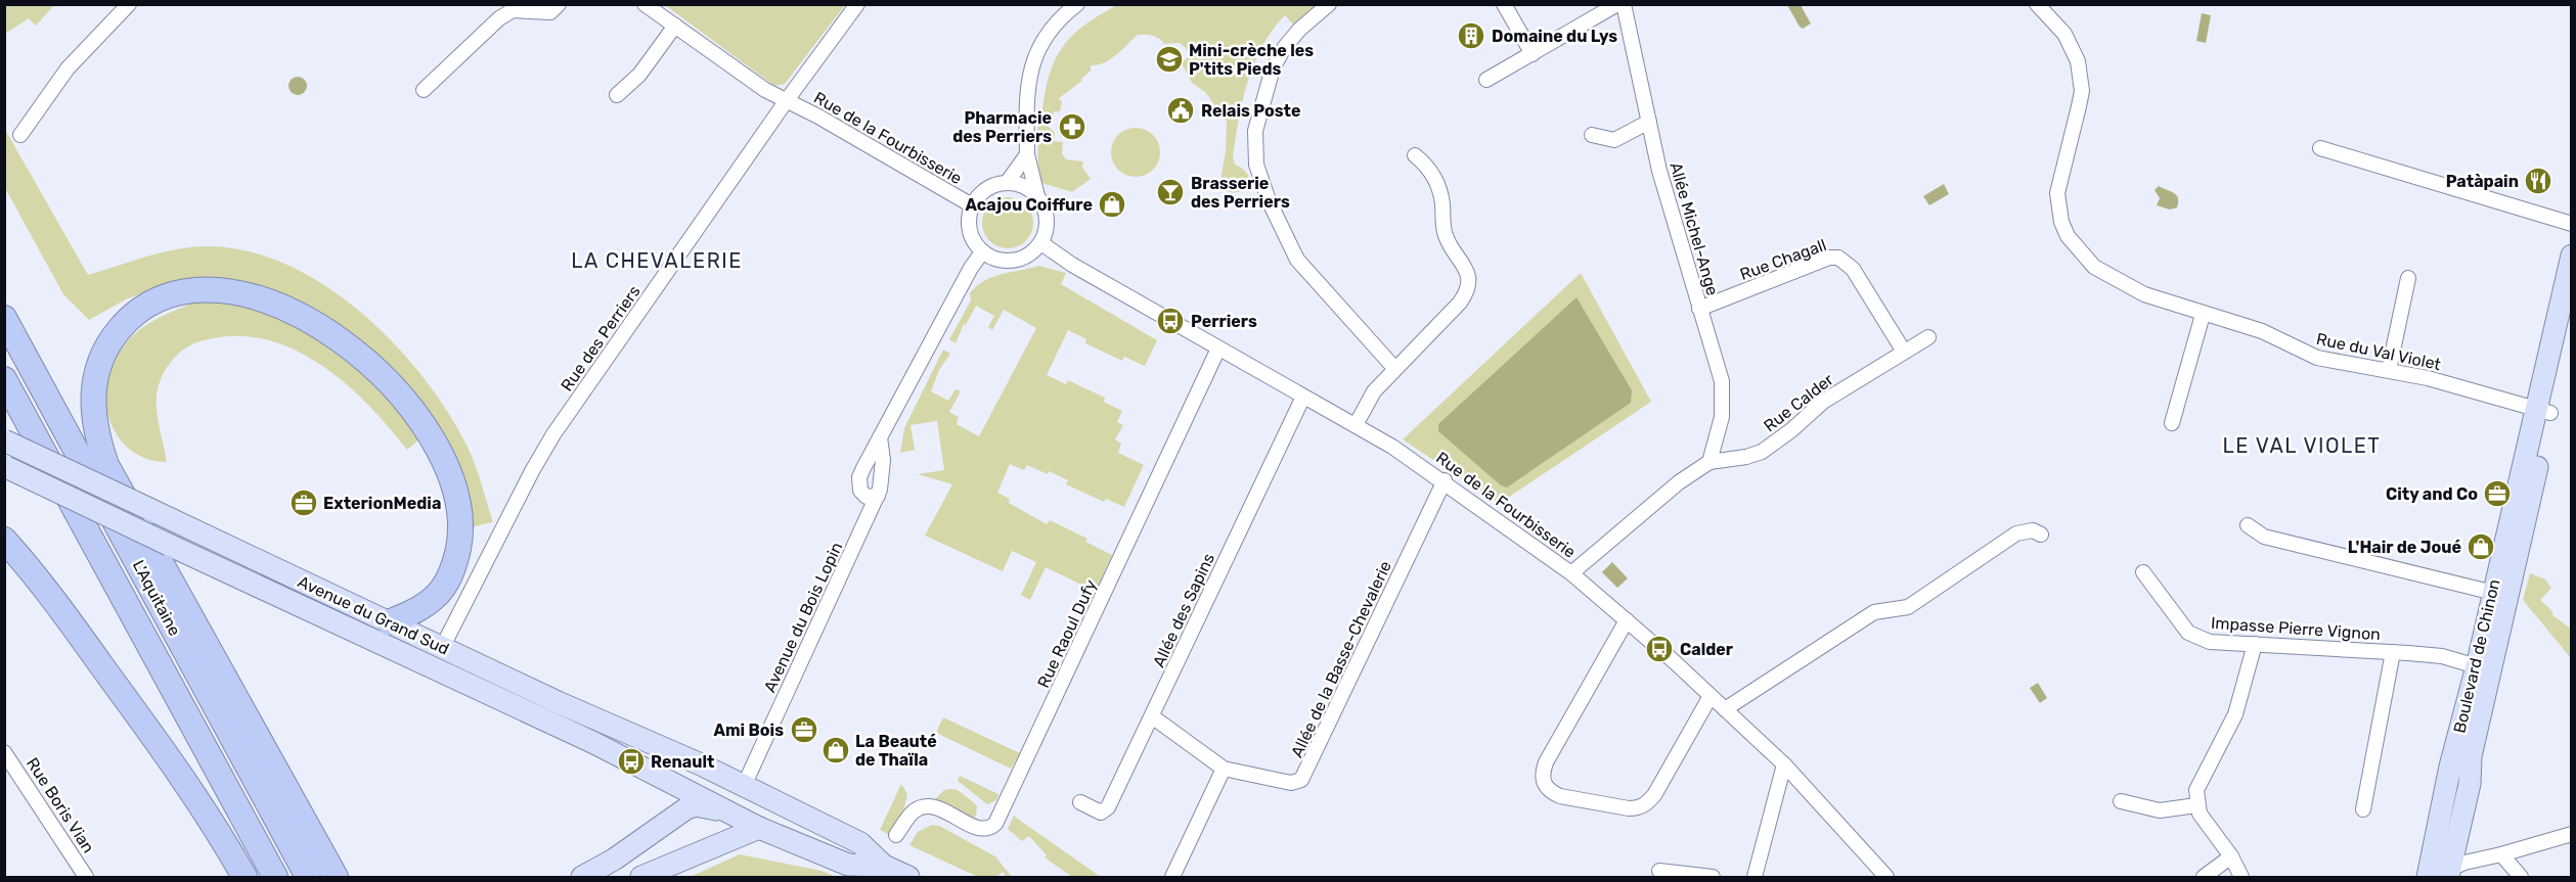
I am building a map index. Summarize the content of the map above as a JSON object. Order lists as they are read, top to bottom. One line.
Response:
{"streets":{"highway":["L'Aquitaine"],"main road":["Avenue du Grand Sud","Boulevard de Chinon"],"street":["Rue de la Fourbisserie","Allée Michel-Ange","Rue Chagall","Rue des Perriers","Rue du Val Violet","Rue Calder","Allée des Sapins","Avenue du Bois Lopin","Impasse Pierre Vignon","Rue Raoul Dufy","Allée de la Basse-Chevalerie","Rue Boris Vian"]},"crossings":[["Rue de la Fourbisserie","Rue des Perriers"],["Rue de la Fourbisserie","Rue Calder"],["Rue de la Fourbisserie","Allée des Sapins"],["Rue de la Fourbisserie","Rue Raoul Dufy"],["Rue de la Fourbisserie","Allée de la Basse-Chevalerie"],["Allée Michel-Ange","Rue Chagall"],["Allée Michel-Ange","Rue Calder"],["Rue Chagall","Rue Calder"],["Rue des Perriers","Avenue du Grand Sud"],["Rue du Val Violet","Boulevard de Chinon"],["Allée des Sapins","Allée de la Basse-Chevalerie"],["Avenue du Grand Sud","Avenue du Bois Lopin"],["Impasse Pierre Vignon","Boulevard de Chinon"]],"districts":["LA CHEVALERIE","LE VAL VIOLET"],"places":{"building":["Domaine du Lys"],"school or university":["Mini-crèche les P'tits Pieds"],"public building":["Relais Poste"],"pharmacy":["Pharmacie des Perriers"],"restaurant":["Patàpain"],"bar":["Brasserie des Perriers"],"shop":["Acajou Coiffure","L'Hair de Joué","La Beauté de Thaïla"],"bus stop":["Perriers","Calder","Renault"],"office":["City and Co","ExterionMedia","Ami Bois"]}}
